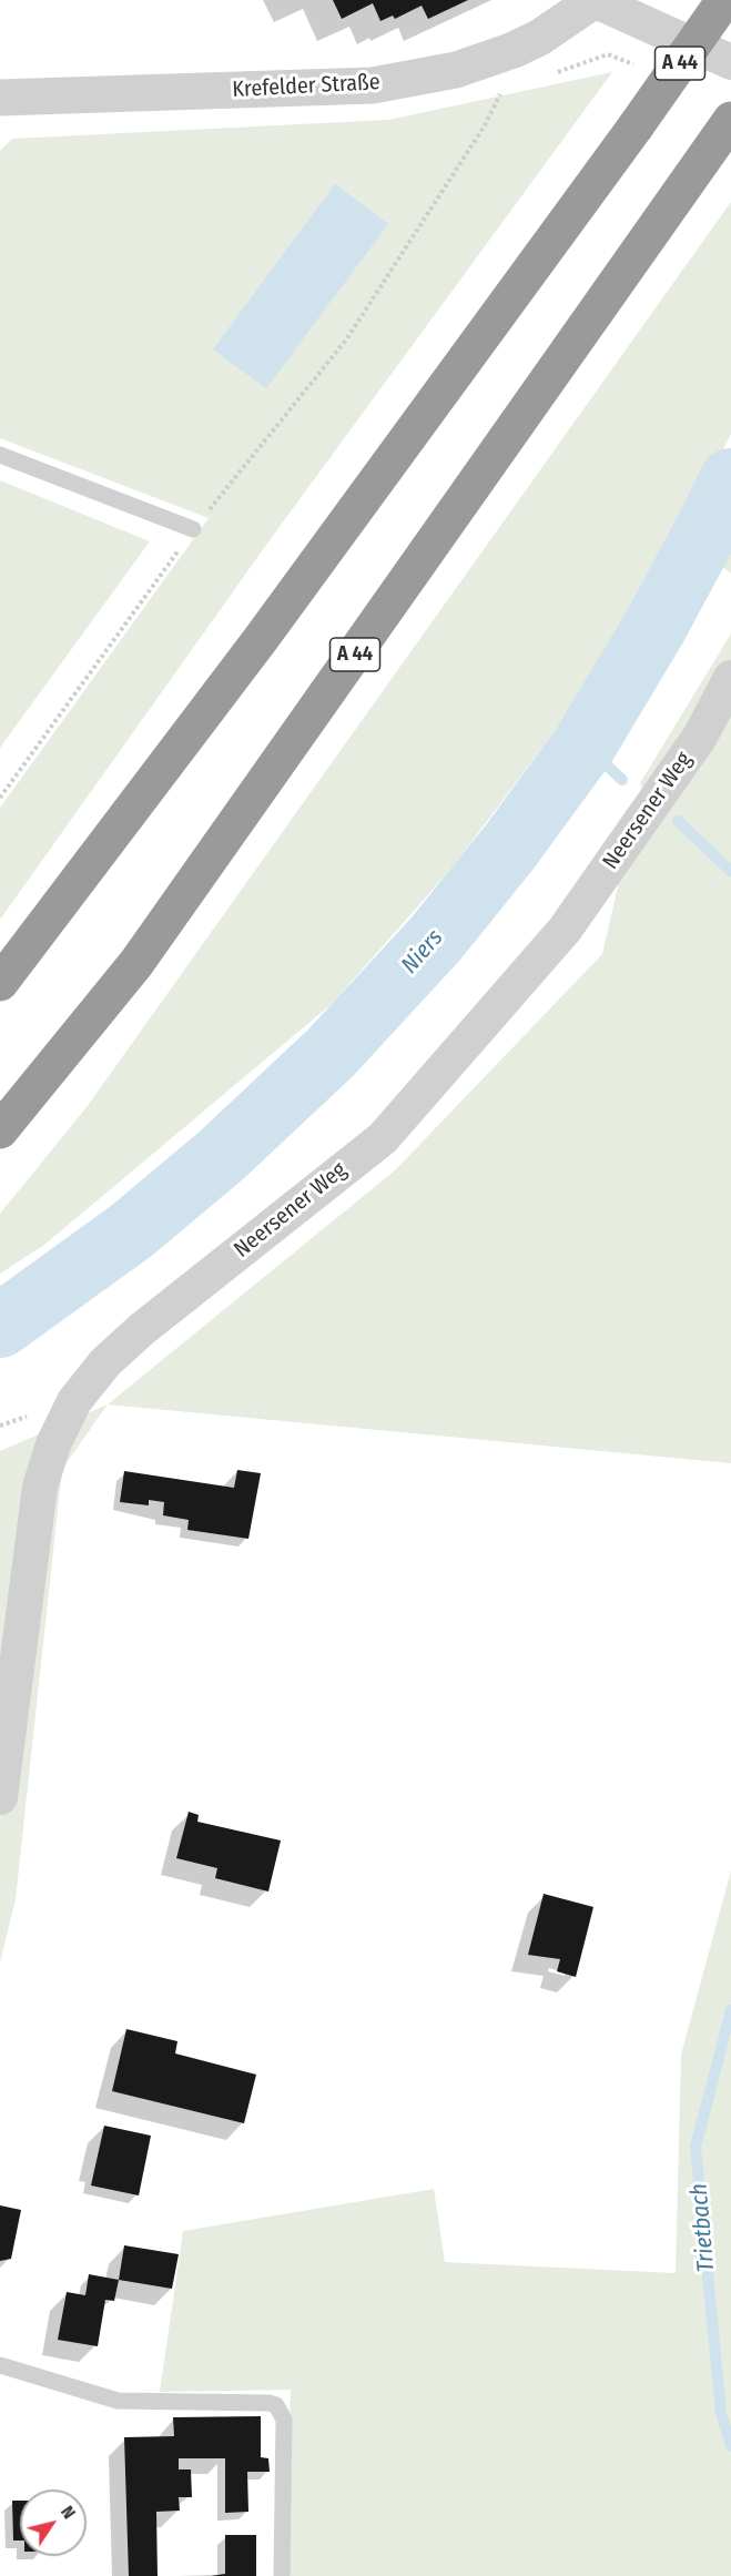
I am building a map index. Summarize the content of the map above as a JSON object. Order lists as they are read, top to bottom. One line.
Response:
{"streets":{"highway":["A 44"],"street":["Krefelder Straße","Neersener Weg"]},"water":["Niers","Trietbach"],"north":"top right"}
